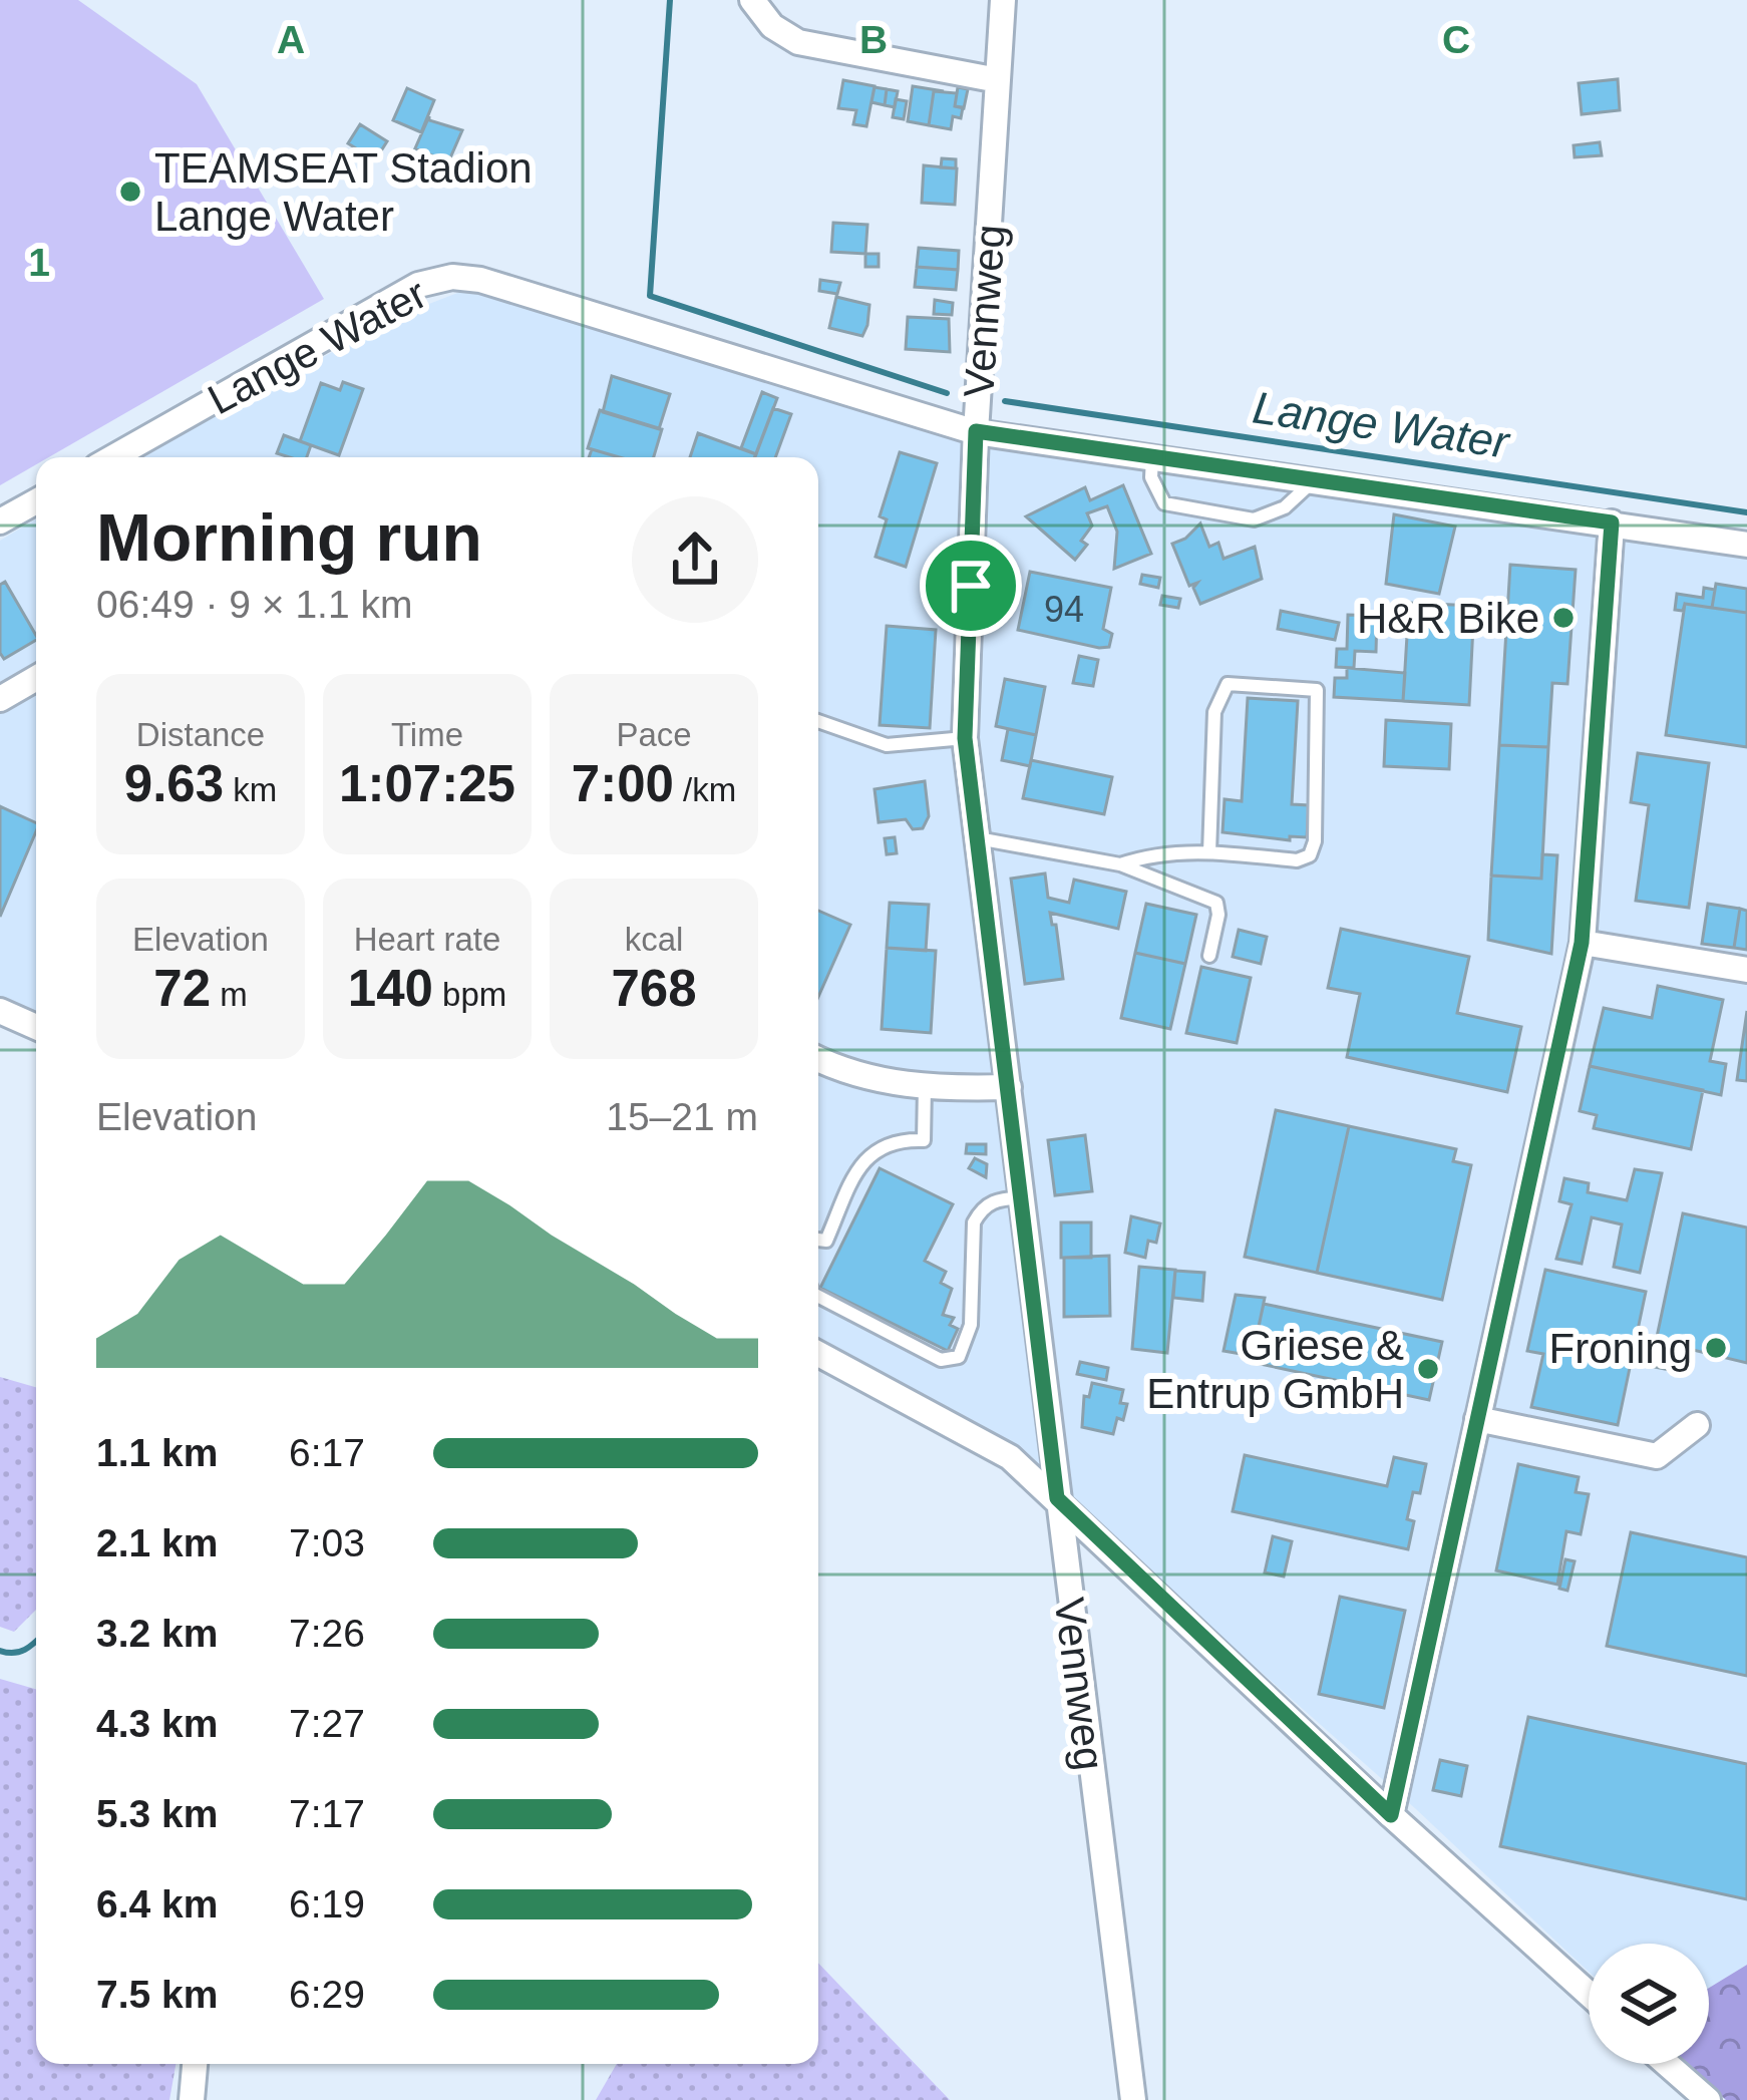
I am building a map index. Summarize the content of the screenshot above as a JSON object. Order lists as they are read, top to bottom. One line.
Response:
{"streets":{"street":["Vennweg","Lange Water"]},"crossings":[["Vennweg","Lange Water"]],"water":["Lange Water"],"places":["TEAMSEAT Stadion Lange Water","H&R Bike","Froning","Griese & Entrup GmbH"],"house_numbers":["94"],"page":{"heading":["Morning run","06:49 · 9 × 1.1 km"],"stats":[["Distance","9.63 km"],["Time","1:07:25"],["Pace","7:00 /km"],["Elevation","72 m"],["Heart rate","140 bpm"],["kcal","768"]],"chart":["Elevation","15–21 m"],"list":[{"name":"1.1 km","note":"6:17"},{"name":"2.1 km","note":"7:03"},{"name":"3.2 km","note":"7:26"},{"name":"4.3 km","note":"7:27"},{"name":"5.3 km","note":"7:17"},{"name":"6.4 km","note":"6:19"},{"name":"7.5 km","note":"6:29"}]},"grid":{"columns":["A","B","C"],"rows":["1"]}}
